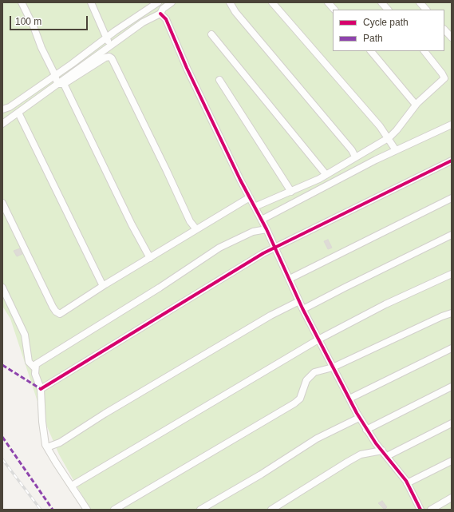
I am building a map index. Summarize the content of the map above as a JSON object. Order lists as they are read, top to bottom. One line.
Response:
{"legend":["Cycle path","Path"],"scale_bar":"100 m"}
